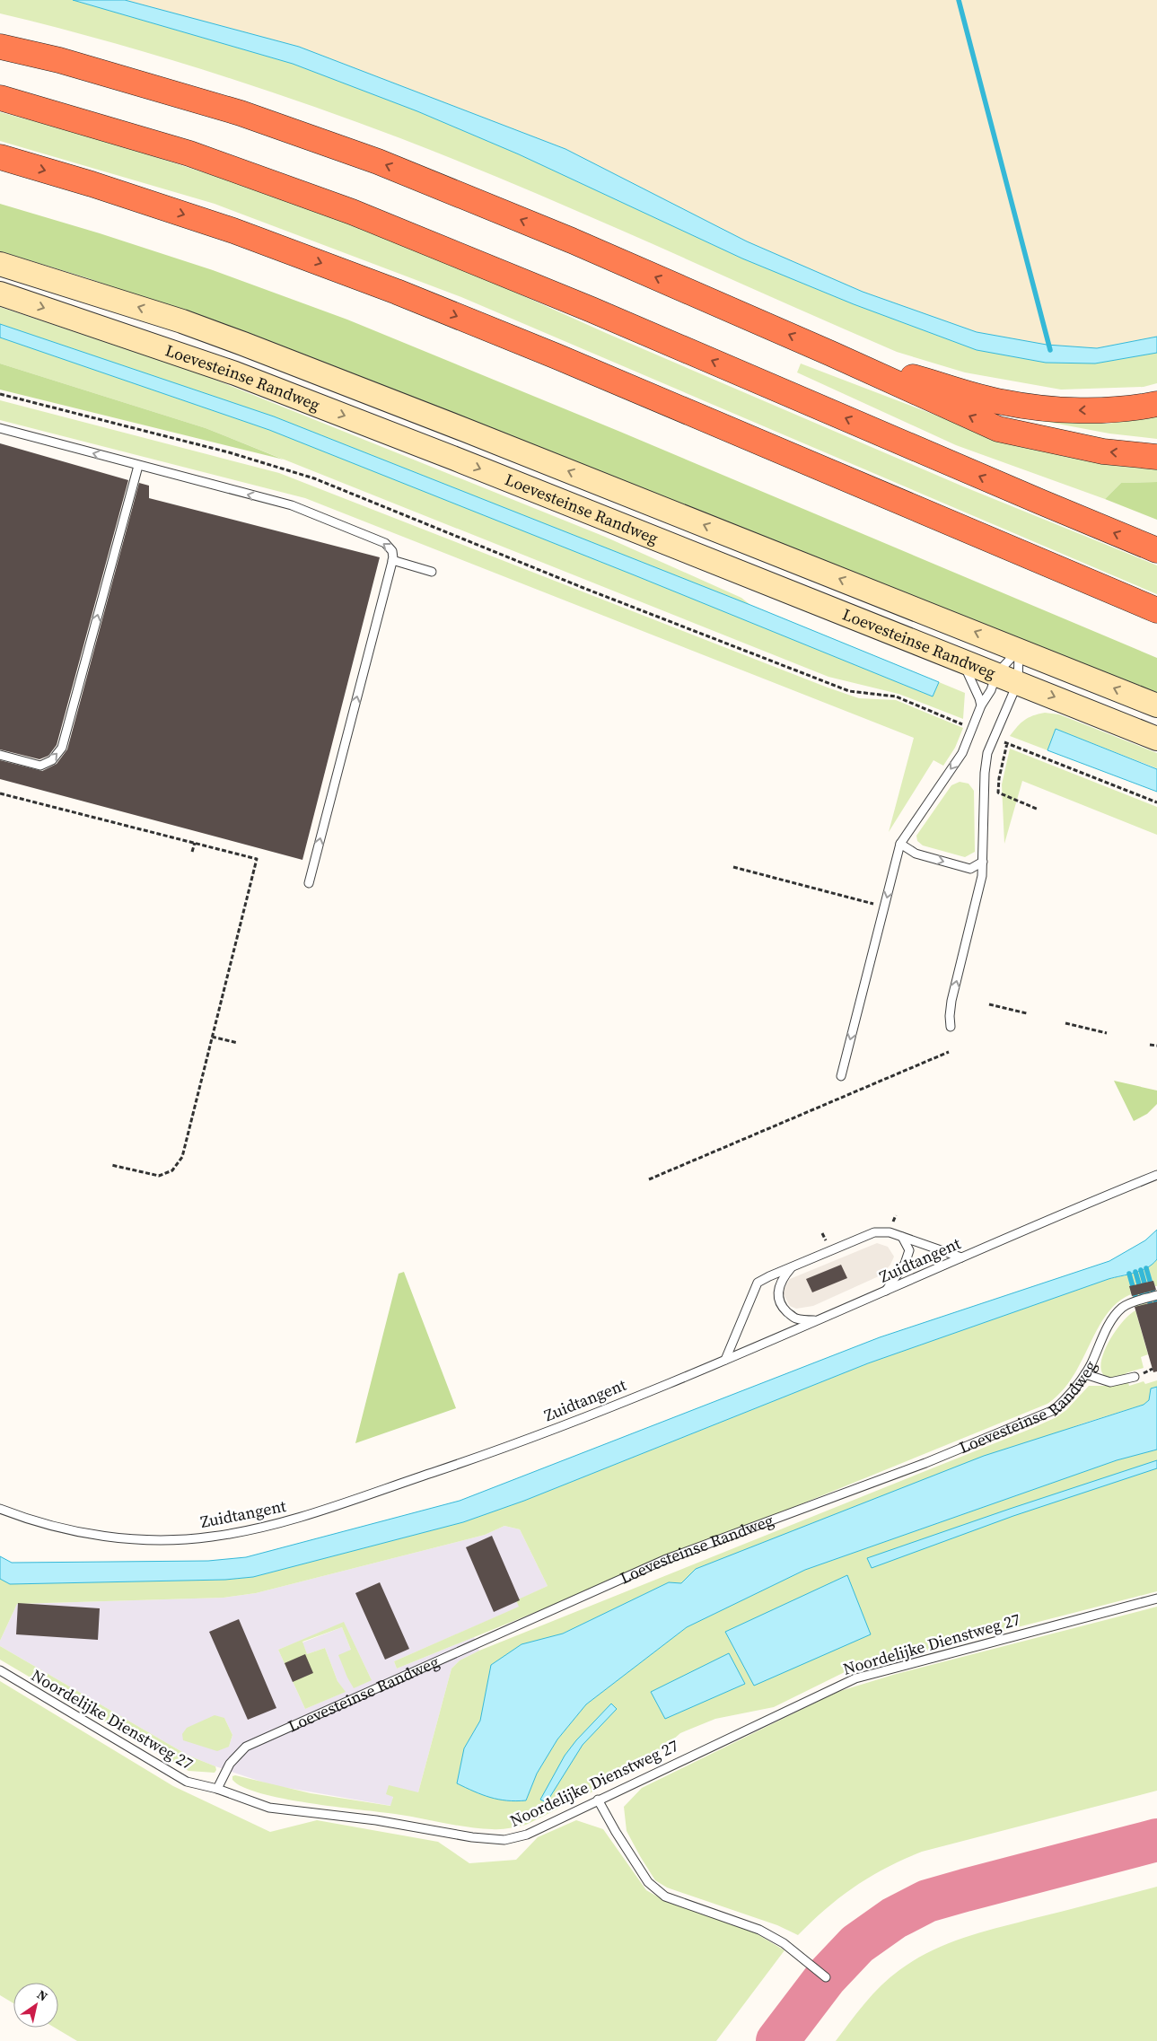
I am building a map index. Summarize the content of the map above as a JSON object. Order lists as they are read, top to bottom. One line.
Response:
{"streets":{"street":["Loevesteinse Randweg"],"lane":["Zuidtangent","Noordelijke Dienstweg 27"]},"crossings":[["Loevesteinse Randweg","Noordelijke Dienstweg 27"]],"north":"top right"}
